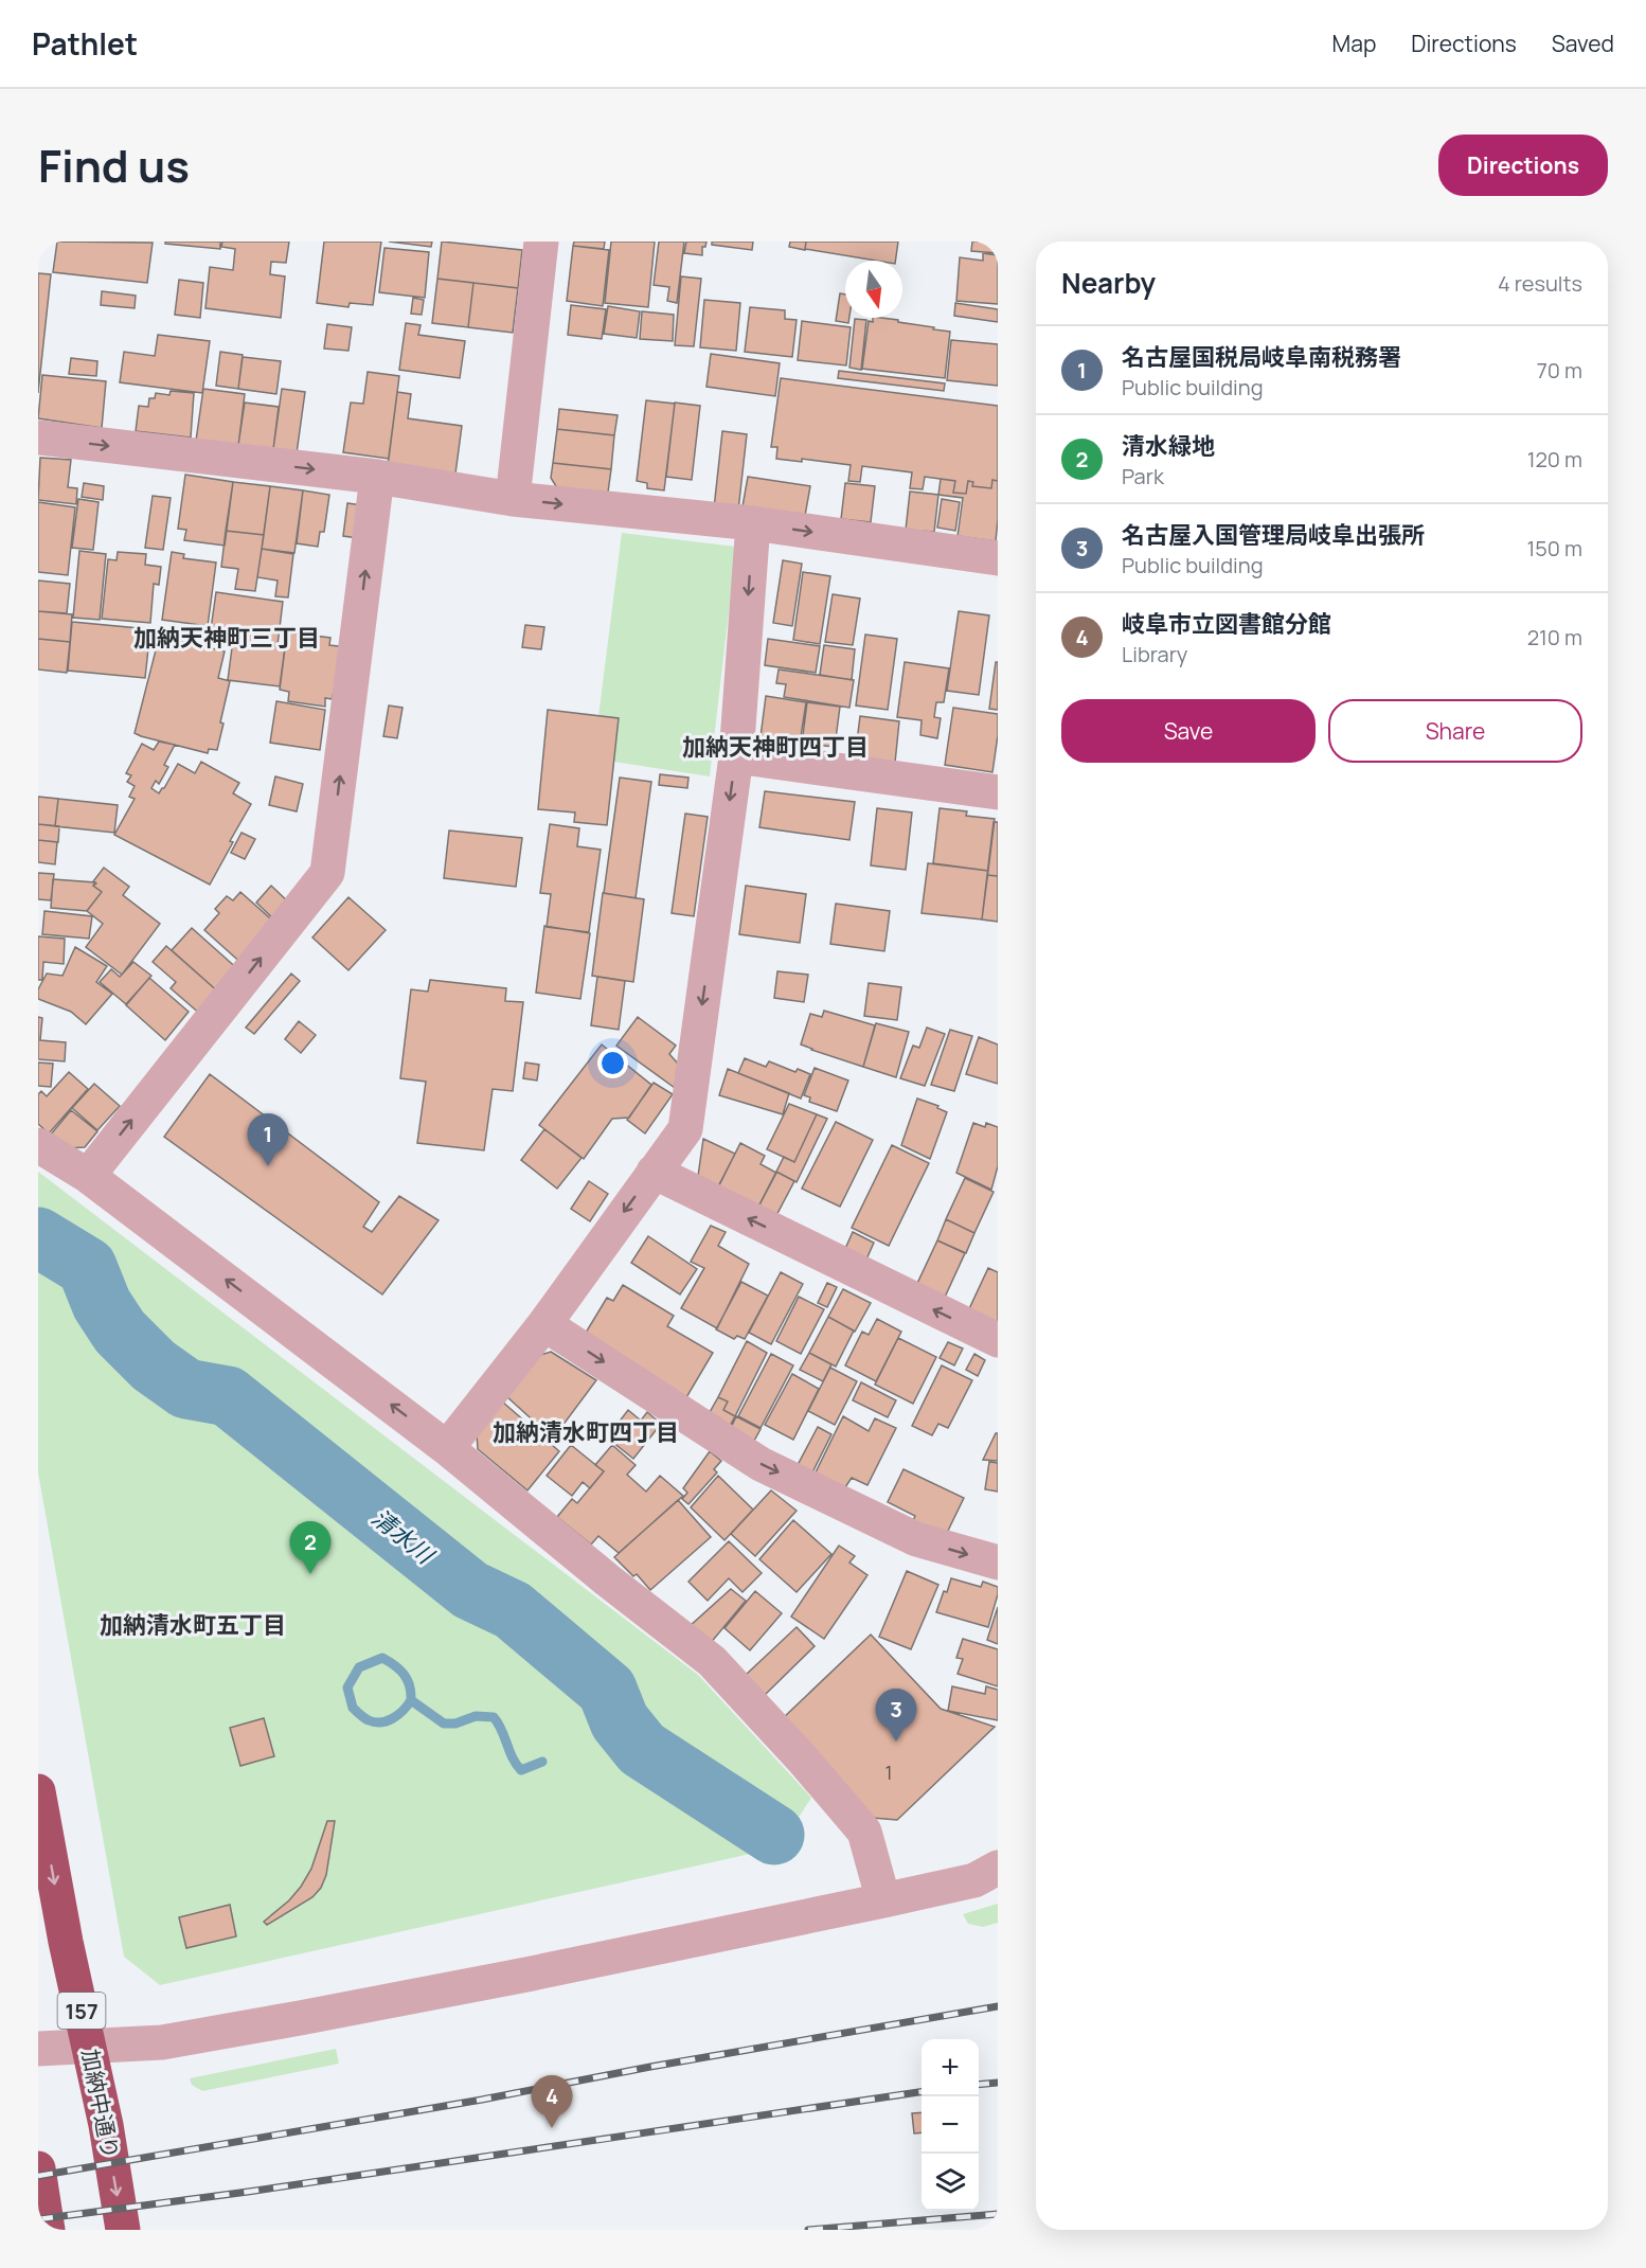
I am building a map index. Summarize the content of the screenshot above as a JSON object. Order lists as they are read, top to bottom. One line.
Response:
{"streets":{"highway":["157","加納中通り"]},"one_way":["加納中通り"],"districts":["加納天神町三丁目","加納天神町四丁目","加納清水町四丁目","加納清水町五丁目"],"water":["清水川"],"house_numbers":["1"],"north":"bottom","page":{"header":"Pathlet","nav":["Map","Directions","Saved"],"title":"Find us","buttons":["Directions",["Save","Share"]],"heading":["Nearby","4 results"],"list":[{"mark":"1","name":"名古屋国税局岐阜南税務署","note":"Public building","value":"70 m"},{"mark":"2","name":"清水緑地","note":"Park","value":"120 m"},{"mark":"3","name":"名古屋入国管理局岐阜出張所","note":"Public building","value":"150 m"},{"mark":"4","name":"岐阜市立図書館分館","note":"Library","value":"210 m"}],"pins":["1","2","3","4"],"map_buttons":["+","−"]}}
